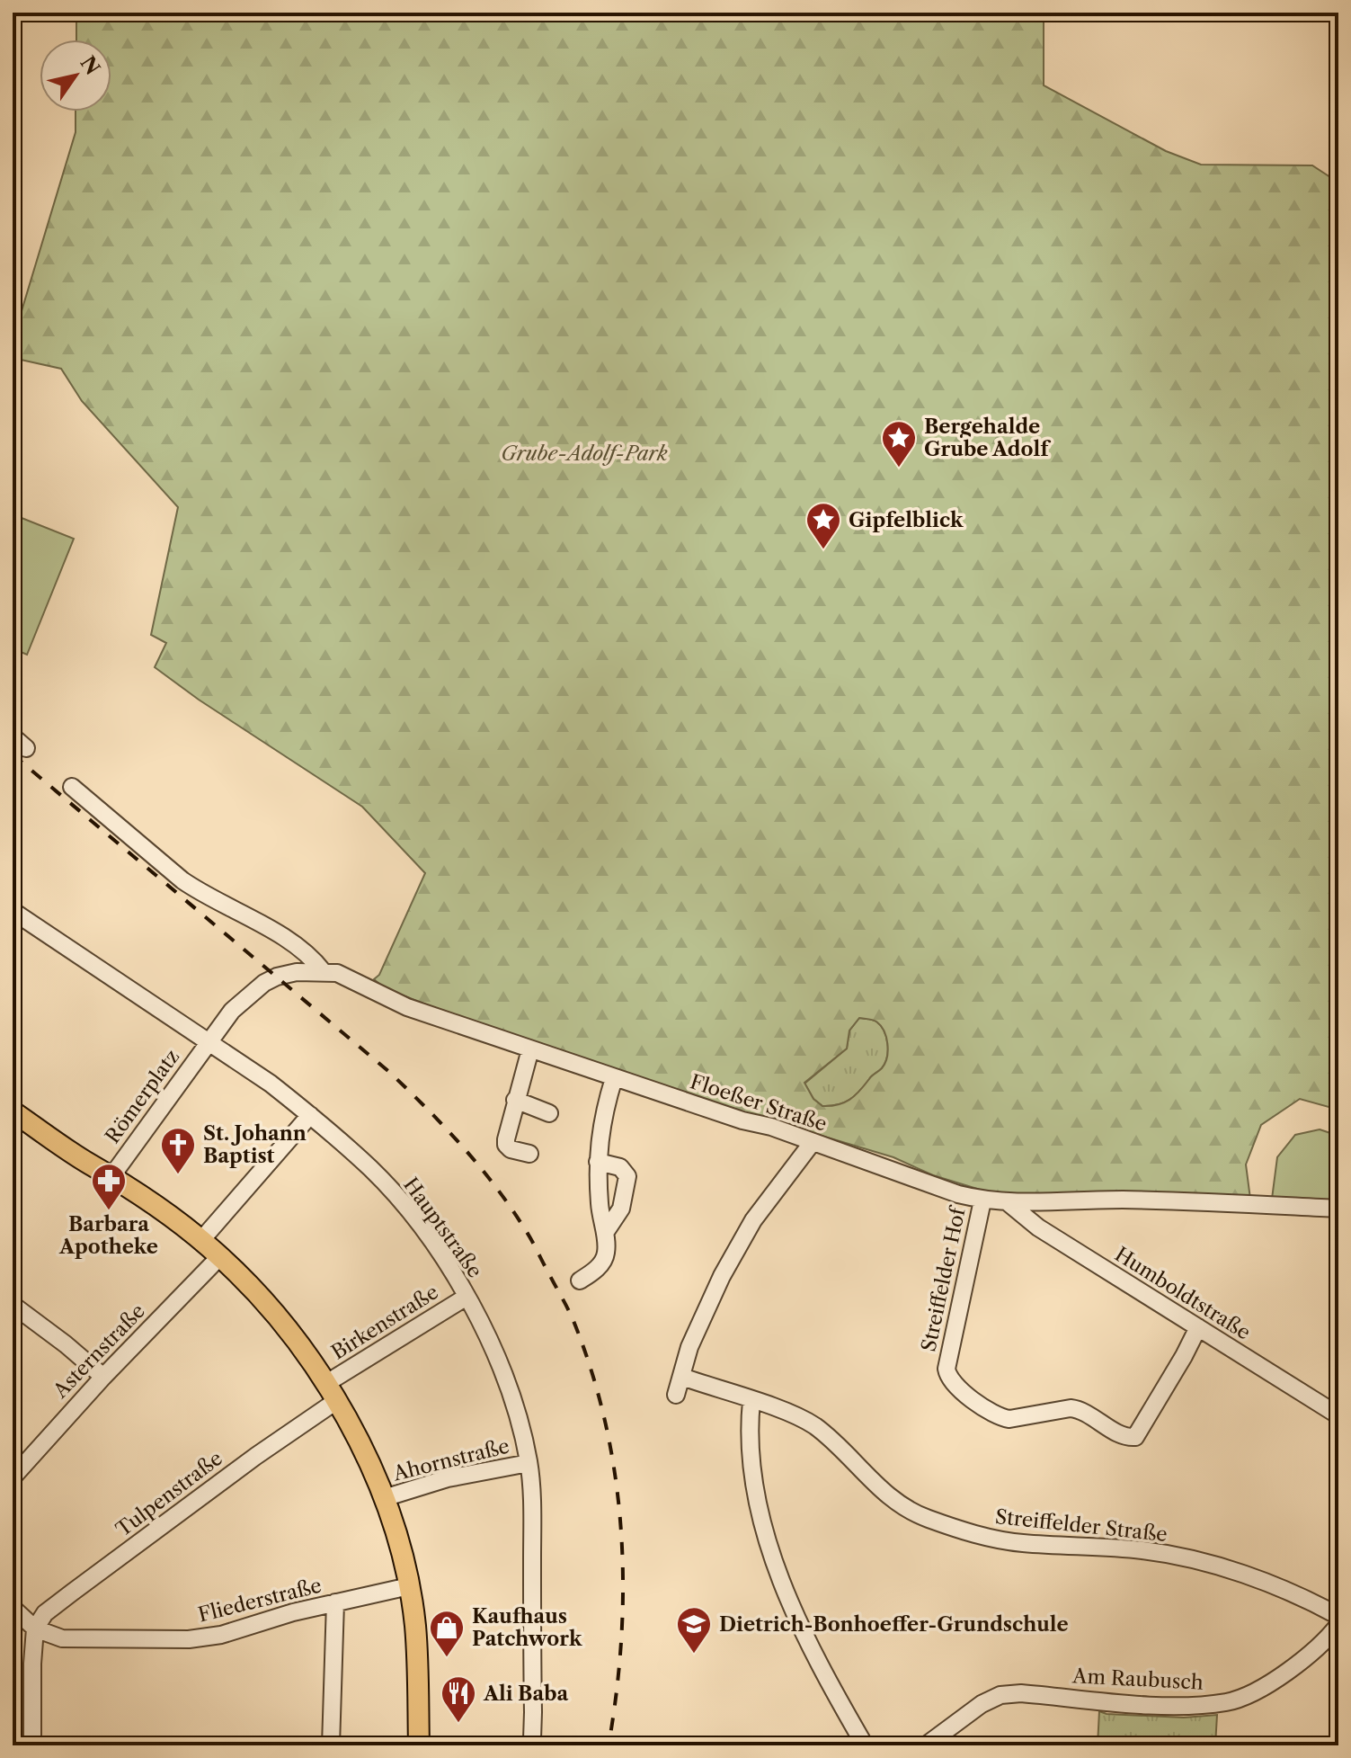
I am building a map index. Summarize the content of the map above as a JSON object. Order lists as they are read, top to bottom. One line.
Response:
{"streets":{"street":["Römerplatz","Floeßer Straße","Hauptstraße","Streiffelder Hof","Humboldtstraße","Birkenstraße","Asternstraße","Ahornstraße","Tulpenstraße","Streiffelder Straße","Fliederstraße","Am Raubusch"]},"crossings":[["Römerplatz","Floeßer Straße"],["Römerplatz","Hauptstraße"],["Floeßer Straße","Hauptstraße"],["Floeßer Straße","Streiffelder Hof"],["Floeßer Straße","Humboldtstraße"],["Hauptstraße","Birkenstraße"],["Hauptstraße","Ahornstraße"],["Streiffelder Hof","Humboldtstraße"],["Birkenstraße","Tulpenstraße"],["Tulpenstraße","Fliederstraße"]],"parks":["Grube-Adolf-Park"],"places":{"place":["Bergehalde Grube Adolf","Gipfelblick"],"church":["St. Johann Baptist"],"pharmacy":["Barbara Apotheke"],"school or university":["Dietrich-Bonhoeffer-Grundschule"],"shop":["Kaufhaus Patchwork"],"restaurant":["Ali Baba"]},"north":"top right"}
